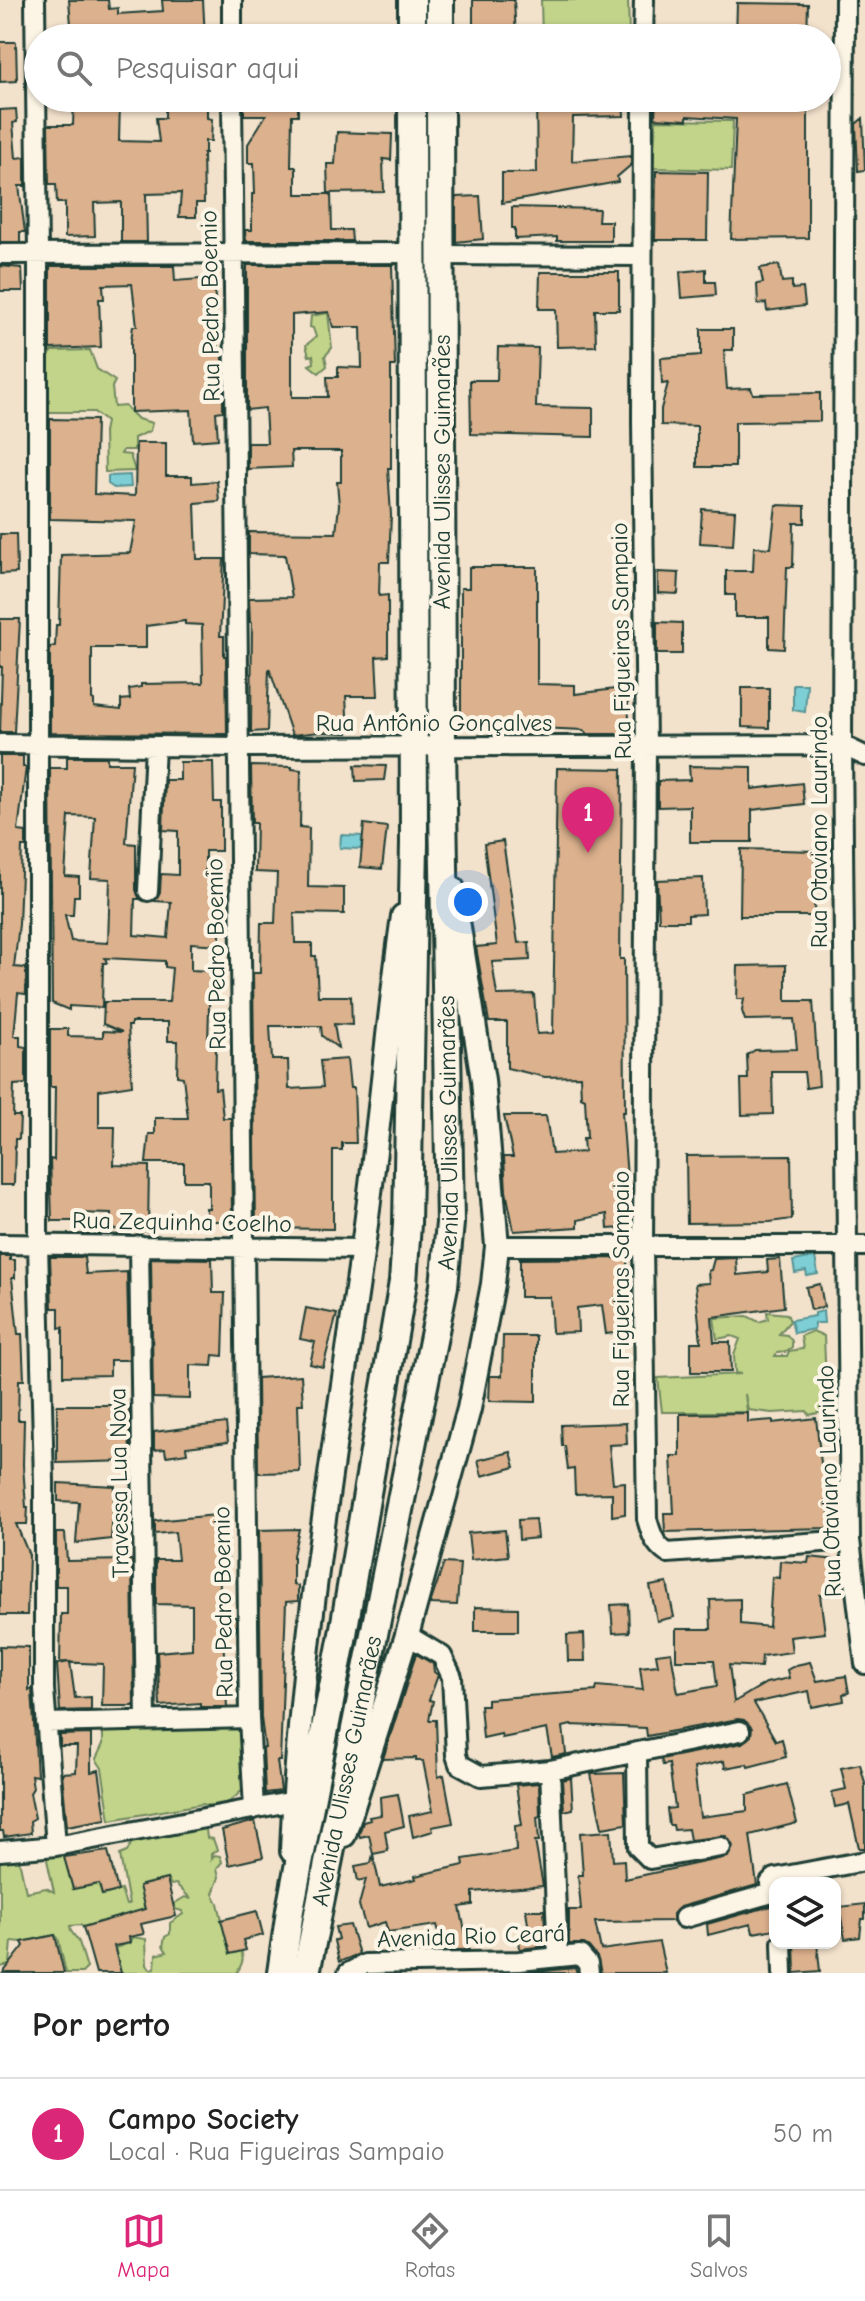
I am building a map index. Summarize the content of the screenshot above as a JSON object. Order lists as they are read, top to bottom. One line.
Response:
{"streets":{"main road":["Avenida Ulisses Guimarães"],"street":["Rua Pedro Boemio","Rua Figueiras Sampaio","Rua Antônio Gonçalves","Rua Otaviano Laurindo","Rua Zequinha Coelho","Travessa Lua Nova","Avenida Rio Ceará"]},"crossings":[["Rua Pedro Boemio","Rua Antônio Gonçalves"],["Rua Pedro Boemio","Rua Zequinha Coelho"],["Avenida Ulisses Guimarães","Rua Antônio Gonçalves"],["Avenida Ulisses Guimarães","Rua Zequinha Coelho"],["Rua Figueiras Sampaio","Rua Antônio Gonçalves"],["Rua Figueiras Sampaio","Rua Otaviano Laurindo"],["Rua Antônio Gonçalves","Rua Otaviano Laurindo"],["Rua Zequinha Coelho","Travessa Lua Nova"]],"page":{"search":"Pesquisar aqui","pins":"1","heading":"Por perto","list":[{"mark":"1","name":"Campo Society","note":"Local · Rua Figueiras Sampaio","value":"50 m"}],"nav":["Mapa","Rotas","Salvos"]}}
